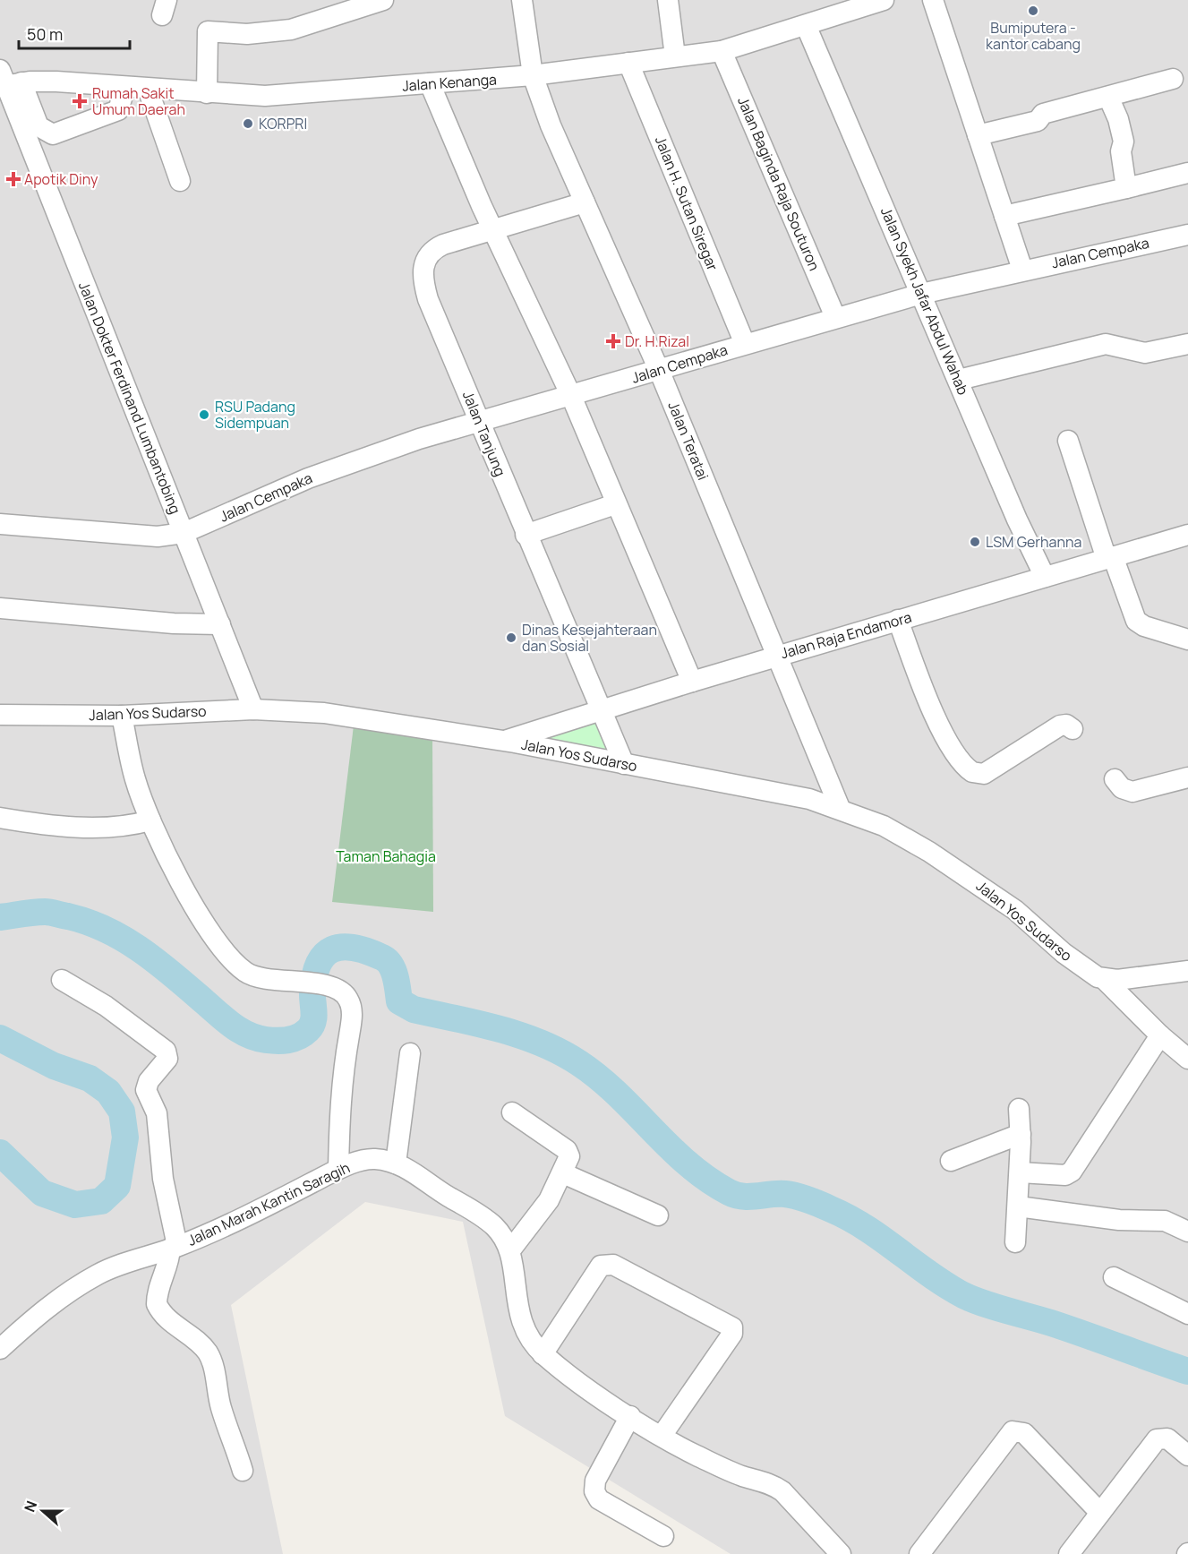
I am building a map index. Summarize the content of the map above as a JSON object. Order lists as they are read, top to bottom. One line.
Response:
{"streets":{"street":["Jalan Kenanga","Jalan Baginda Raja Souturon","Jalan H. Sutan Siregar","Jalan Cempaka","Jalan Syekh Jafar Abdul Wahab","Jalan Dokter Ferdinand Lumbantobing","Jalan Tanjung","Jalan Teratai","Jalan Raja Endamora","Jalan Yos Sudarso","Jalan Marah Kantin Saragih"]},"crossings":[["Jalan Kenanga","Jalan Baginda Raja Souturon"],["Jalan Kenanga","Jalan H. Sutan Siregar"],["Jalan Kenanga","Jalan Syekh Jafar Abdul Wahab"],["Jalan Kenanga","Jalan Dokter Ferdinand Lumbantobing"],["Jalan Kenanga","Jalan Teratai"],["Jalan Baginda Raja Souturon","Jalan Cempaka"],["Jalan H. Sutan Siregar","Jalan Cempaka"],["Jalan Cempaka","Jalan Syekh Jafar Abdul Wahab"],["Jalan Cempaka","Jalan Dokter Ferdinand Lumbantobing"],["Jalan Cempaka","Jalan Tanjung"],["Jalan Cempaka","Jalan Teratai"],["Jalan Syekh Jafar Abdul Wahab","Jalan Raja Endamora"],["Jalan Dokter Ferdinand Lumbantobing","Jalan Yos Sudarso"],["Jalan Tanjung","Jalan Teratai"],["Jalan Tanjung","Jalan Raja Endamora"],["Jalan Tanjung","Jalan Yos Sudarso"],["Jalan Teratai","Jalan Raja Endamora"],["Jalan Teratai","Jalan Yos Sudarso"],["Jalan Raja Endamora","Jalan Yos Sudarso"]],"parks":["Taman Bahagia"],"places":{"other":["Bumiputera - kantor cabang","KORPRI","RSU Padang Sidempuan","LSM Gerhanna","Dinas Kesejahteraan dan Sosial"],"health":["Rumah Sakit Umum Daerah","Apotik Diny","Dr. H.Rizal"]},"scale_bar":"50 m","north":"left"}
